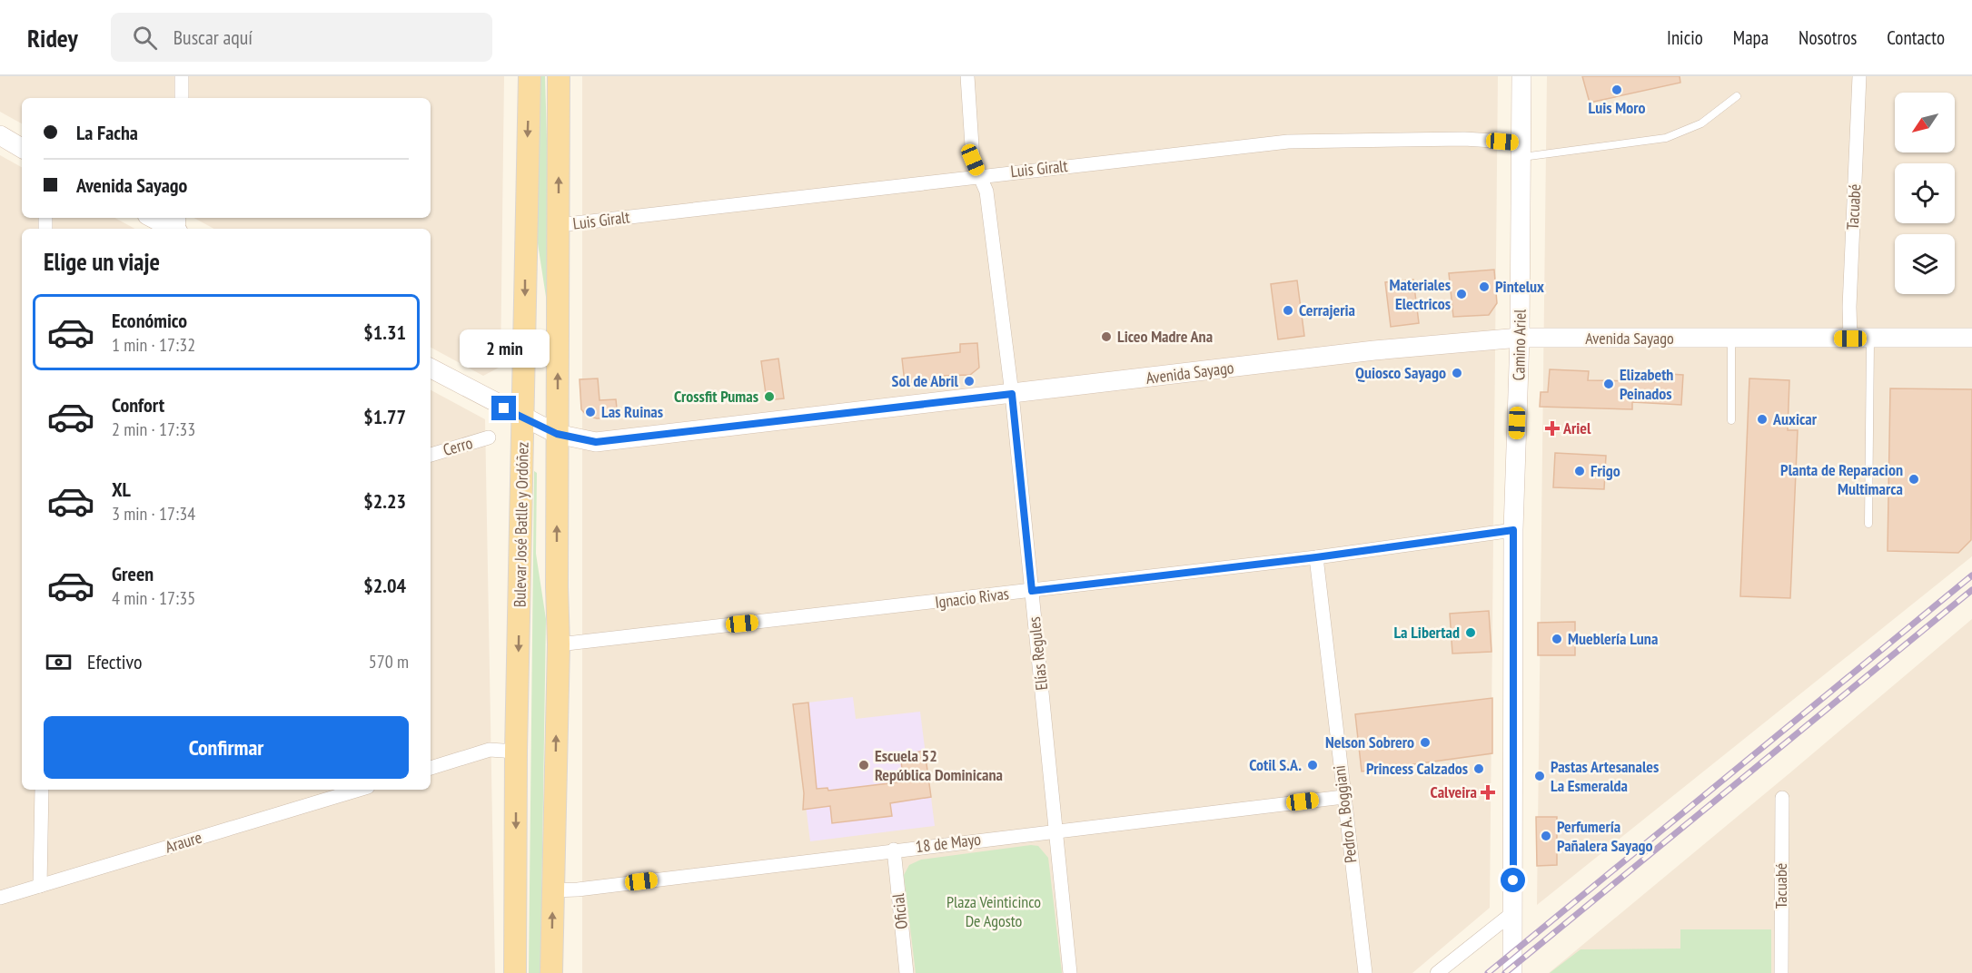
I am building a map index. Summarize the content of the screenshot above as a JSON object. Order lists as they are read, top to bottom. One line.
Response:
{"streets":{"main road":["Bulevar José Batlle y Ordóñez"],"street":["Luis Giralt","Tacuabé","Avenida Sayago","Camino Ariel","Cerro","Ignacio Rivas","Elías Regules","Pedro A. Boggiani","Araure","18 de Mayo","Oficial"]},"crossings":[["Luis Giralt","Camino Ariel"],["Luis Giralt","Bulevar José Batlle y Ordóñez"],["Luis Giralt","Elías Regules"],["Tacuabé","Avenida Sayago"],["Avenida Sayago","Camino Ariel"],["Avenida Sayago","Bulevar José Batlle y Ordóñez"],["Avenida Sayago","Elías Regules"],["Camino Ariel","Ignacio Rivas"],["Bulevar José Batlle y Ordóñez","Ignacio Rivas"],["Bulevar José Batlle y Ordóñez","18 de Mayo"],["Ignacio Rivas","Elías Regules"],["Ignacio Rivas","Pedro A. Boggiani"],["Elías Regules","18 de Mayo"],["Pedro A. Boggiani","18 de Mayo"],["18 de Mayo","Oficial"]],"parks":["Plaza Veinticinco De Agosto"],"places":{"other":["Luis Moro","Pintelux","Materiales Electricos","Cerrajeria","Liceo Madre Ana","Quiosco Sayago","Sol de Abril","Elizabeth Peinados","Crossfit Pumas","Las Ruinas","Auxicar","Frigo","Planta de Reparacion Multimarca","La Libertad","Mueblería Luna","Nelson Sobrero","Escuela 52 República Dominicana","Cotil S.A.","Princess Calzados","Pastas Artesanales La Esmeralda","Perfumería Pañalera Sayago"],"health":["Ariel","Calveira"]},"north":"bottom left","page":{"header":"Ridey","search":"Buscar aquí","nav":["Inicio","Mapa","Nosotros","Contacto"],"banner":["La Facha","Avenida Sayago"],"heading":"Elige un viaje","list":[{"name":"Económico","note":"1 min · 17:32","value":"$1.31"},{"name":"Confort","note":"2 min · 17:33","value":"$1.77"},{"name":"XL","note":"3 min · 17:34","value":"$2.23"},{"name":"Green","note":"4 min · 17:35","value":"$2.04"}],"bubble":"2 min","pay":["Efectivo","570 m"],"buttons":"Confirmar"}}
